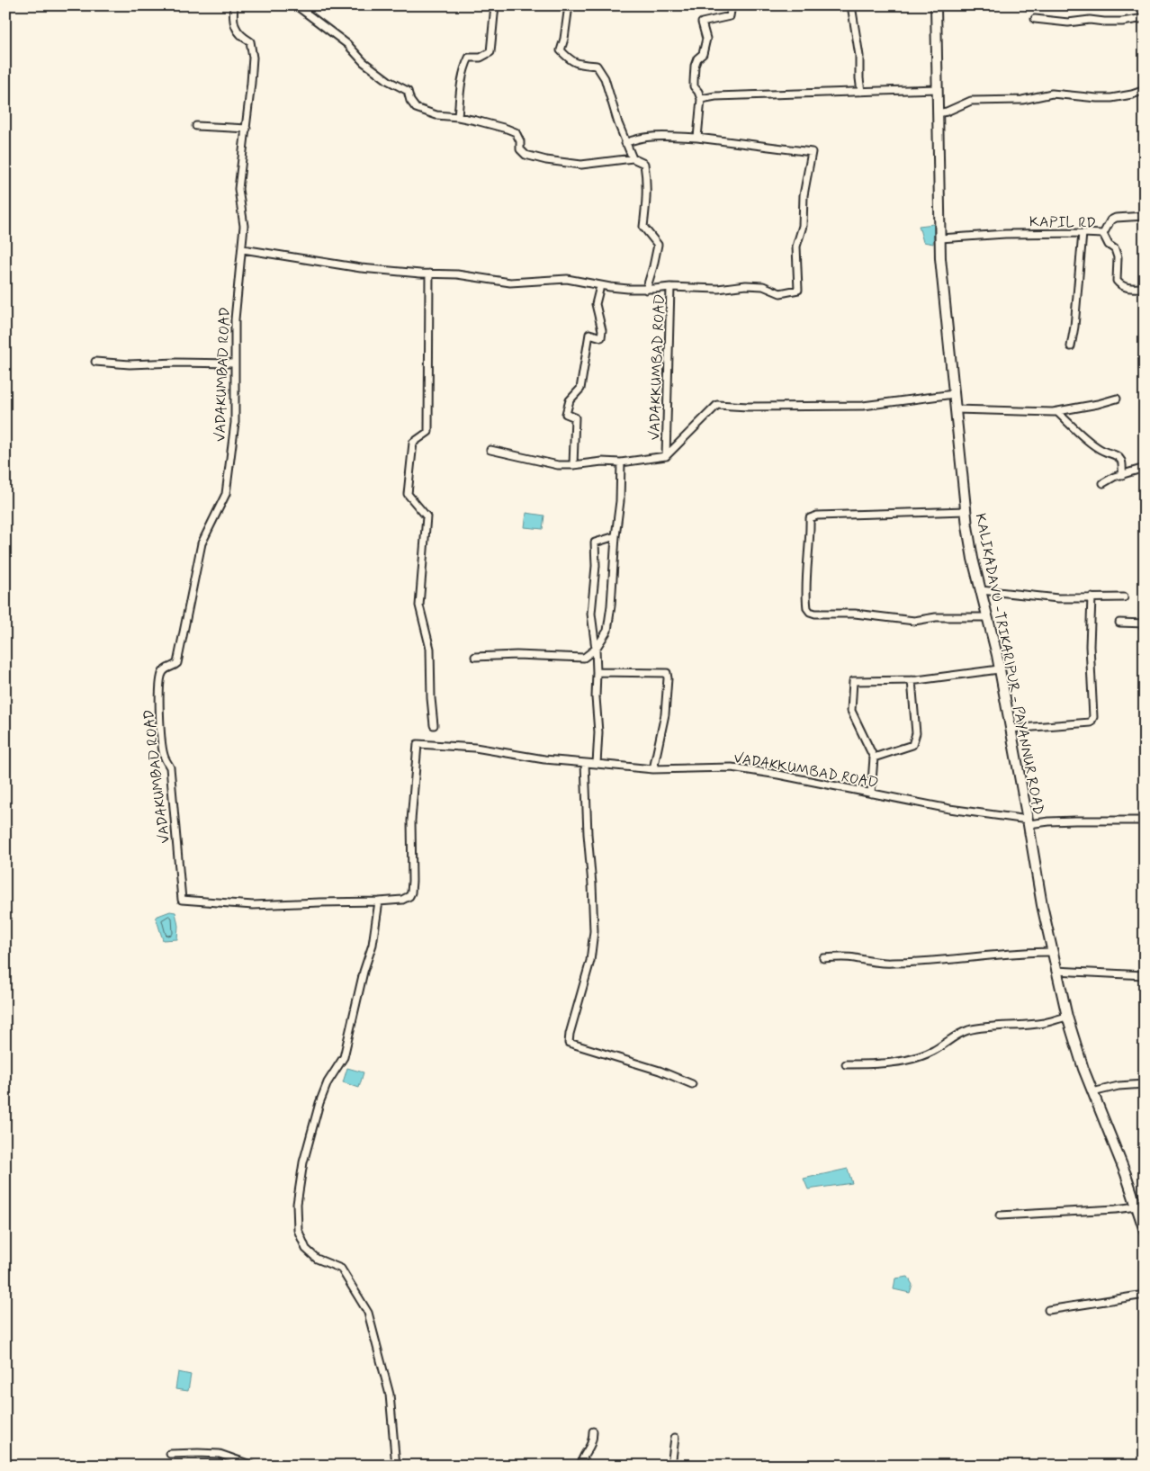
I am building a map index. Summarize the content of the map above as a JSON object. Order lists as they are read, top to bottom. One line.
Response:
{"streets":{"main road":["KALIKADAVU -TRIKARIPUR - PAYANNUR ROAD"],"street":["KAPIL RD","VADAKKUMBAD ROAD","VADAKUMBAD ROAD"]},"crossings":[["KAPIL RD","KALIKADAVU -TRIKARIPUR - PAYANNUR ROAD"],["VADAKKUMBAD ROAD","VADAKUMBAD ROAD"],["VADAKKUMBAD ROAD","KALIKADAVU -TRIKARIPUR - PAYANNUR ROAD"]]}
